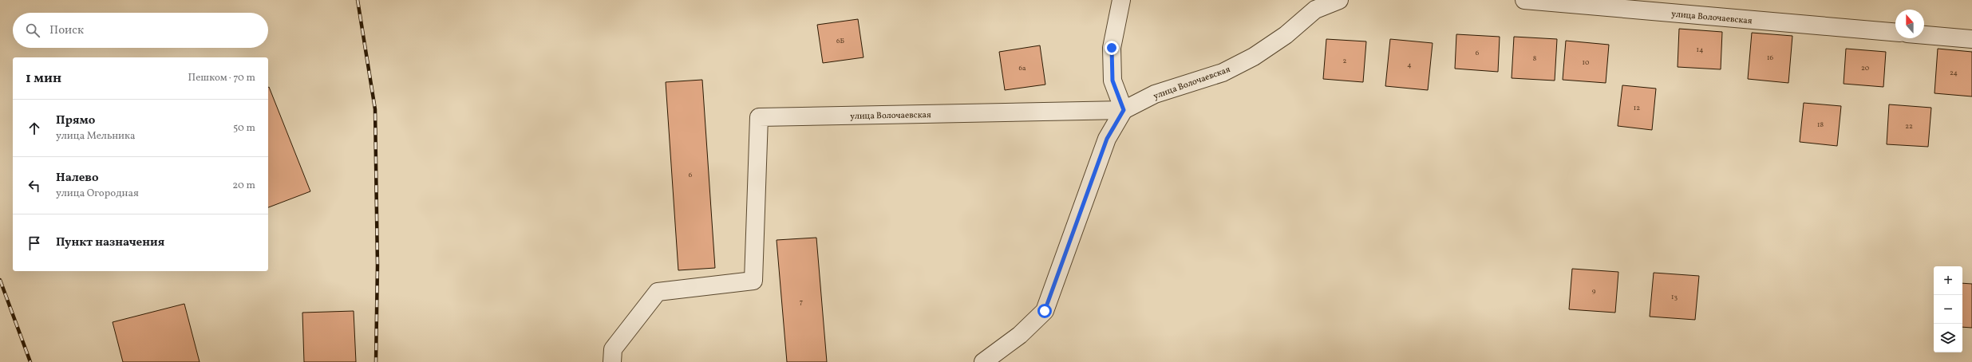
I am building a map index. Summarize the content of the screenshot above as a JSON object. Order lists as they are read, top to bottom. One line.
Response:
{"streets":{"street":["улица Волочаевская"]},"house_numbers":["6Б","14","6","16","8","2","10","4","6а","20","24","12","18","22","6","9","13","7"],"north":"top","page":{"search":"Поиск","heading":["1 мин","Пешком · 70 m"],"list":[["Прямо","улица Мельника","50 m"],["Налево","улица Огородная","20 m"],"Пункт назначения"],"map_buttons":["+","−"]}}
